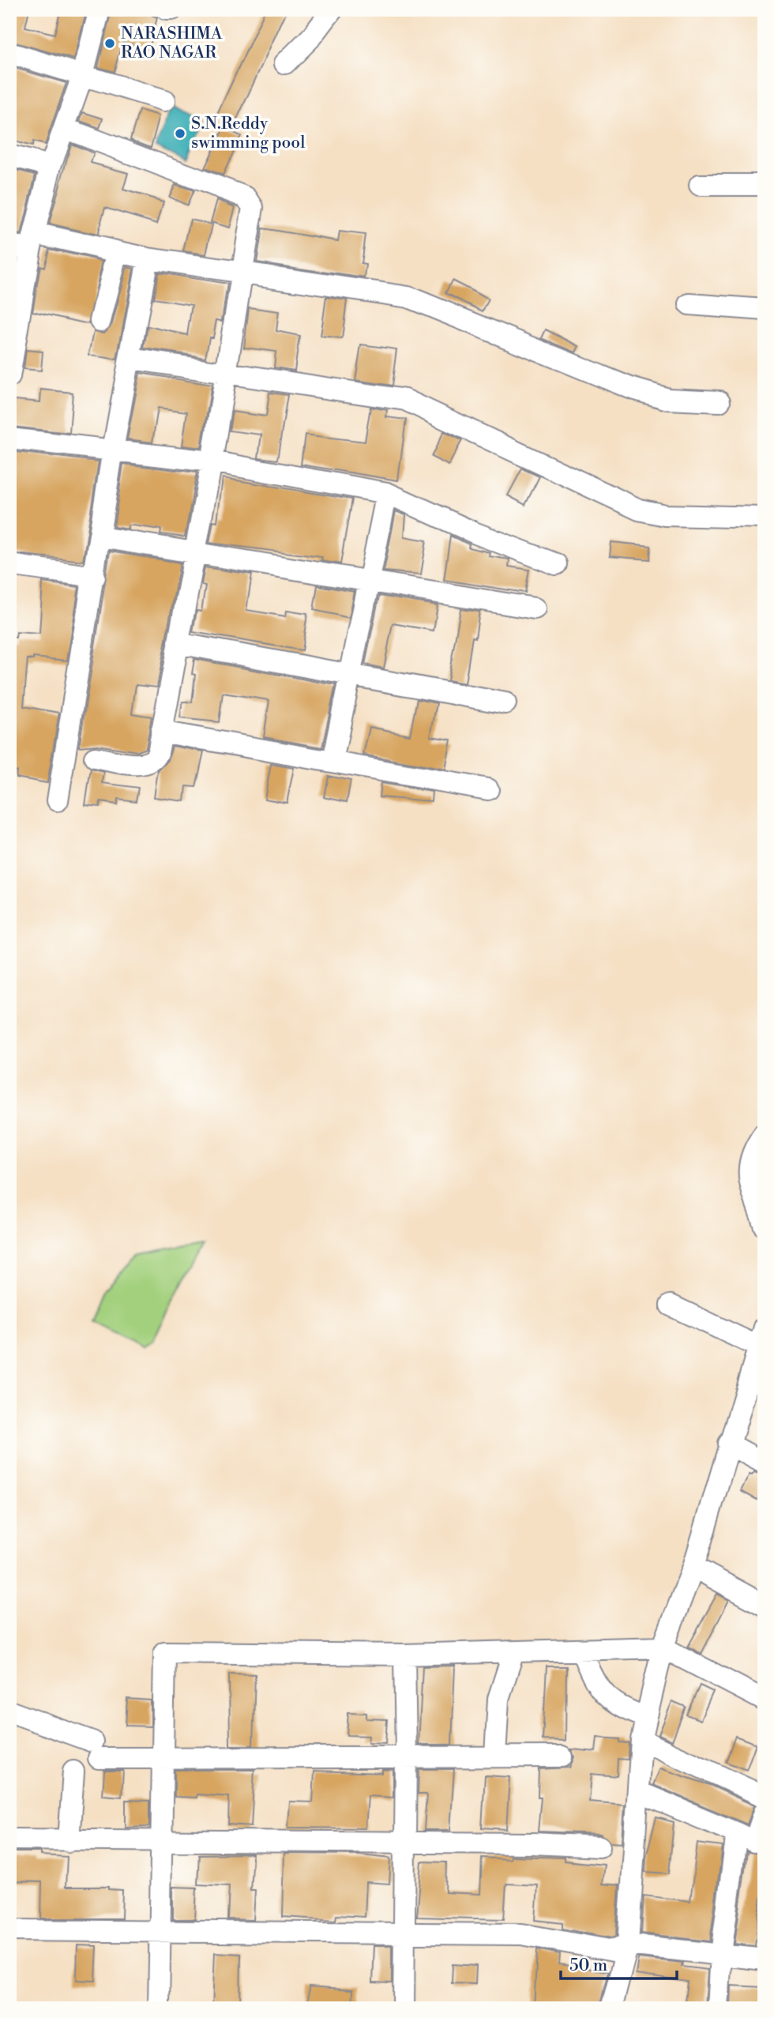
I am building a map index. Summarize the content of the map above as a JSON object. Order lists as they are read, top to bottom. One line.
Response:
{"places":["NARASHIMA RAO NAGAR","S.N.Reddy swimming pool"],"scale_bar":"50 m"}
